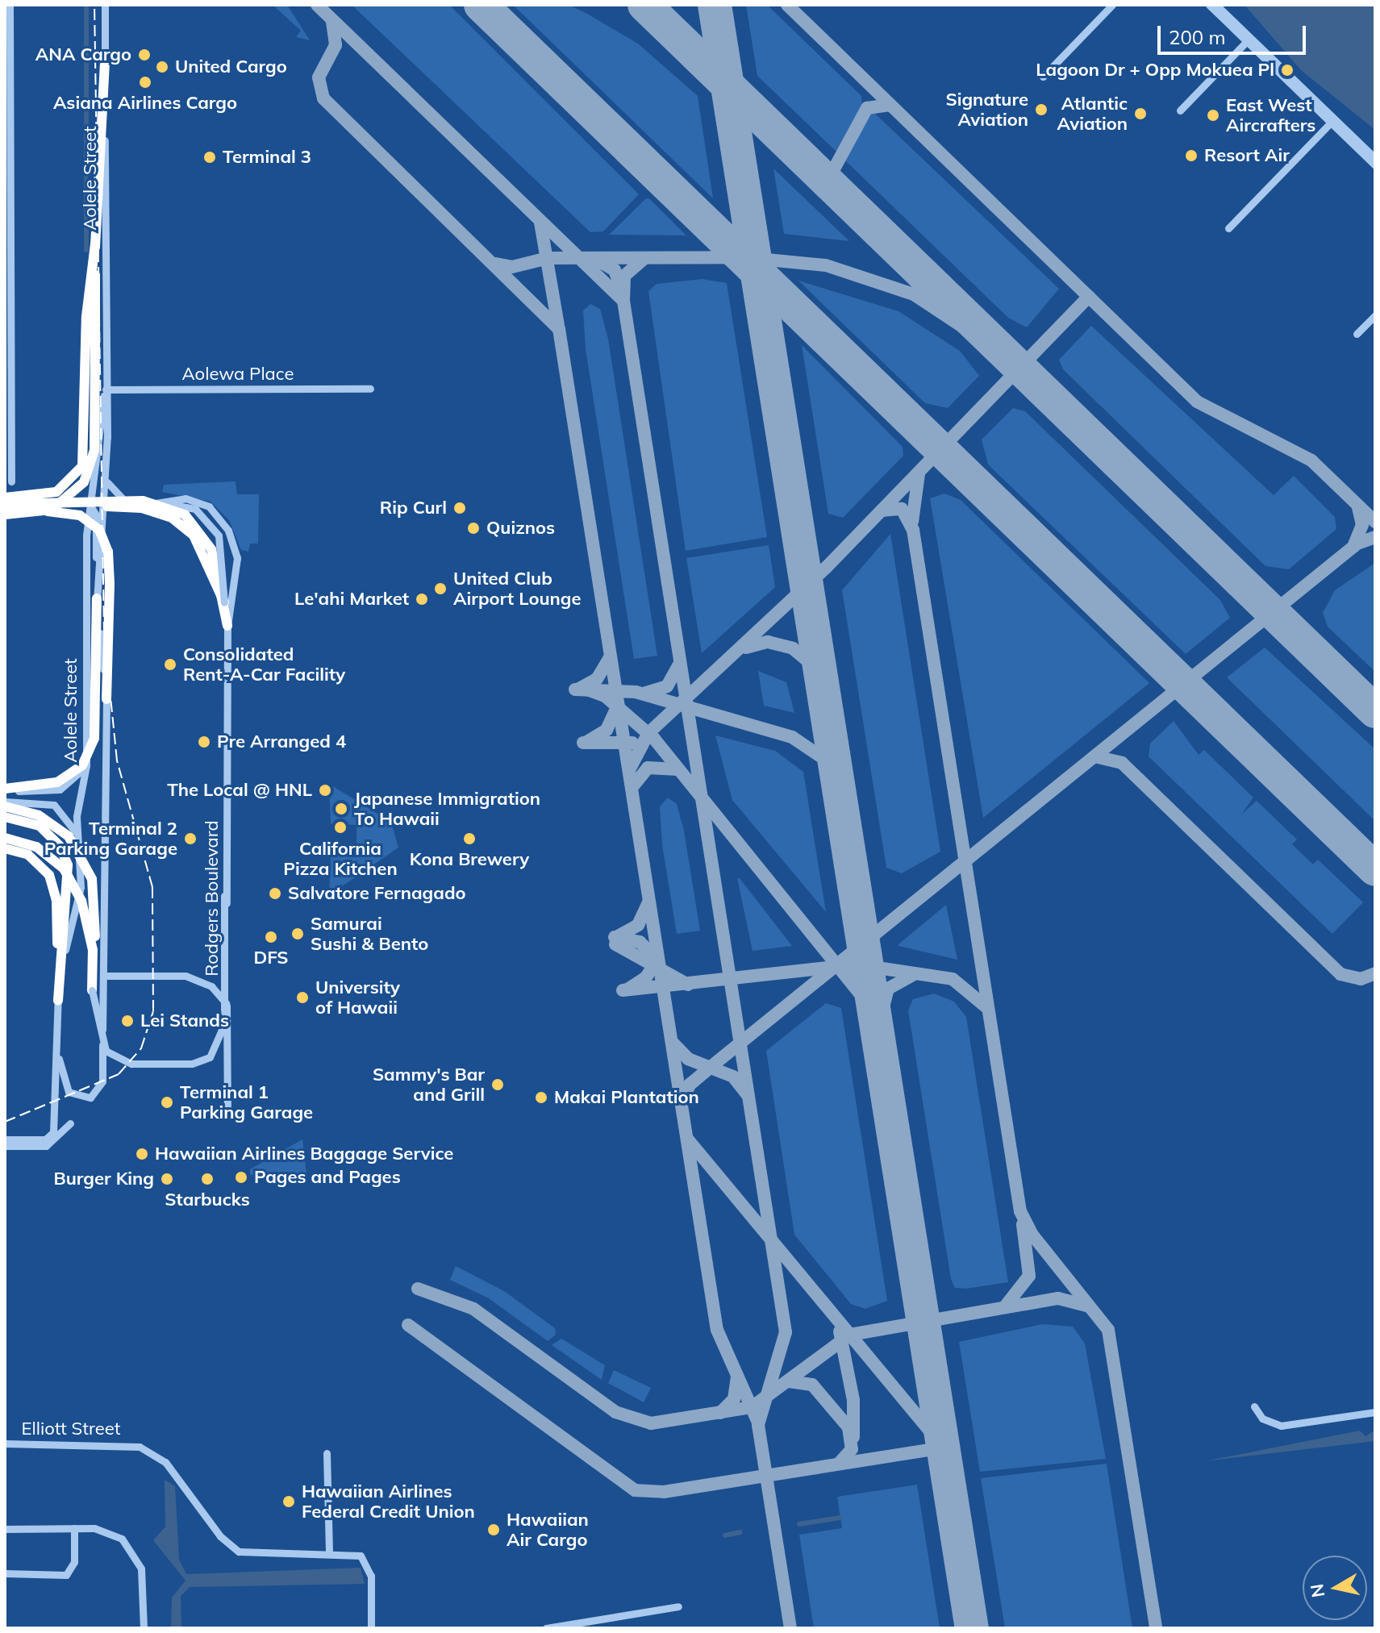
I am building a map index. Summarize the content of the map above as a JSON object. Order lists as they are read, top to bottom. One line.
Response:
{"streets":{"street":["Aolele Street","Aolewa Place","Rodgers Boulevard","Elliott Street"]},"crossings":[["Aolele Street","Aolewa Place"],["Aolele Street","Rodgers Boulevard"]],"places":["ANA Cargo","United Cargo","Lagoon Dr + Opp Mokuea Pl","Asiana Airlines Cargo","Signature Aviation","Atlantic Aviation","East West Aircrafters","Resort Air","Terminal 3","Rip Curl","Quiznos","United Club Airport Lounge","Le'ahi Market","Consolidated Rent-A-Car Facility","Pre Arranged 4","The Local @ HNL","Japanese Immigration To Hawaii","California Pizza Kitchen","Terminal 2 Parking Garage","Kona Brewery","Salvatore Fernagado","Samurai Sushi & Bento","DFS","University of Hawaii","Lei Stands","Sammy's Bar and Grill","Makai Plantation","Terminal 1 Parking Garage","Hawaiian Airlines Baggage Service","Pages and Pages","Burger King","Starbucks","Hawaiian Airlines Federal Credit Union","Hawaiian Air Cargo"],"scale_bar":"200 m","north":"left"}
